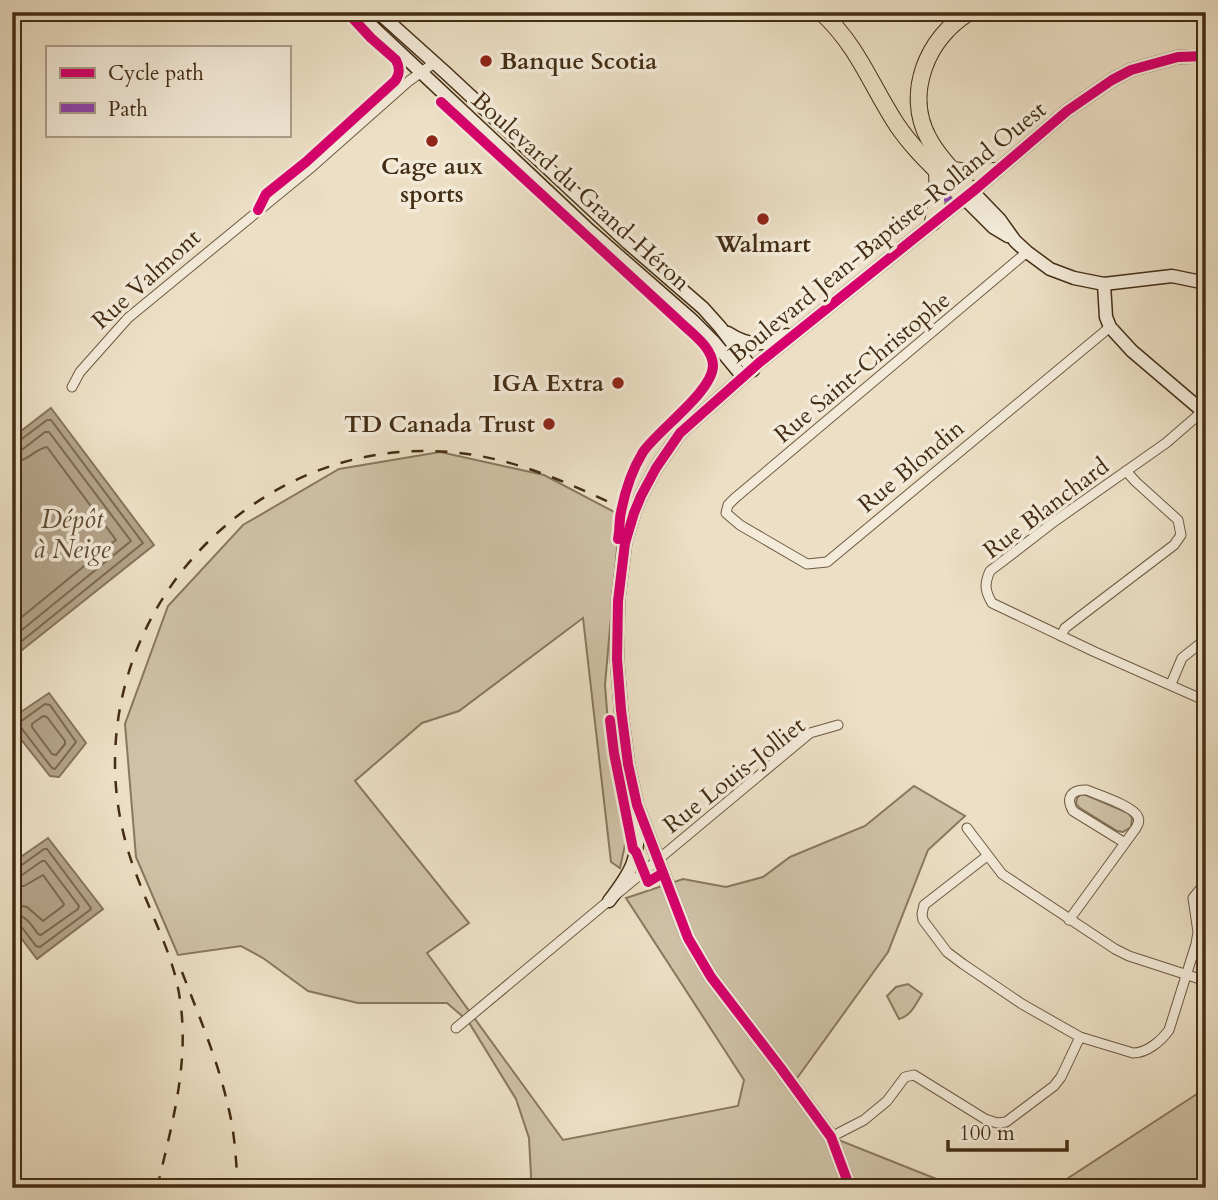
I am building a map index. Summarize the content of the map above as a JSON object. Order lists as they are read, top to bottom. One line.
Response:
{"streets":{"street":["Boulevard du Grand-Héron","Boulevard Jean-Baptiste-Rolland Ouest","Rue Valmont","Rue Saint-Christophe","Rue Blondin","Rue Blanchard","Rue Louis-Jolliet"]},"crossings":[["Boulevard du Grand-Héron","Boulevard Jean-Baptiste-Rolland Ouest"],["Boulevard du Grand-Héron","Rue Valmont"],["Boulevard Jean-Baptiste-Rolland Ouest","Rue Louis-Jolliet"],["Rue Saint-Christophe","Rue Blondin"]],"water":["Dépôt à Neige"],"places":["Banque Scotia","Cage aux sports","Walmart","IGA Extra","TD Canada Trust"],"legend":["Cycle path","Path"],"scale_bar":"100 m"}
